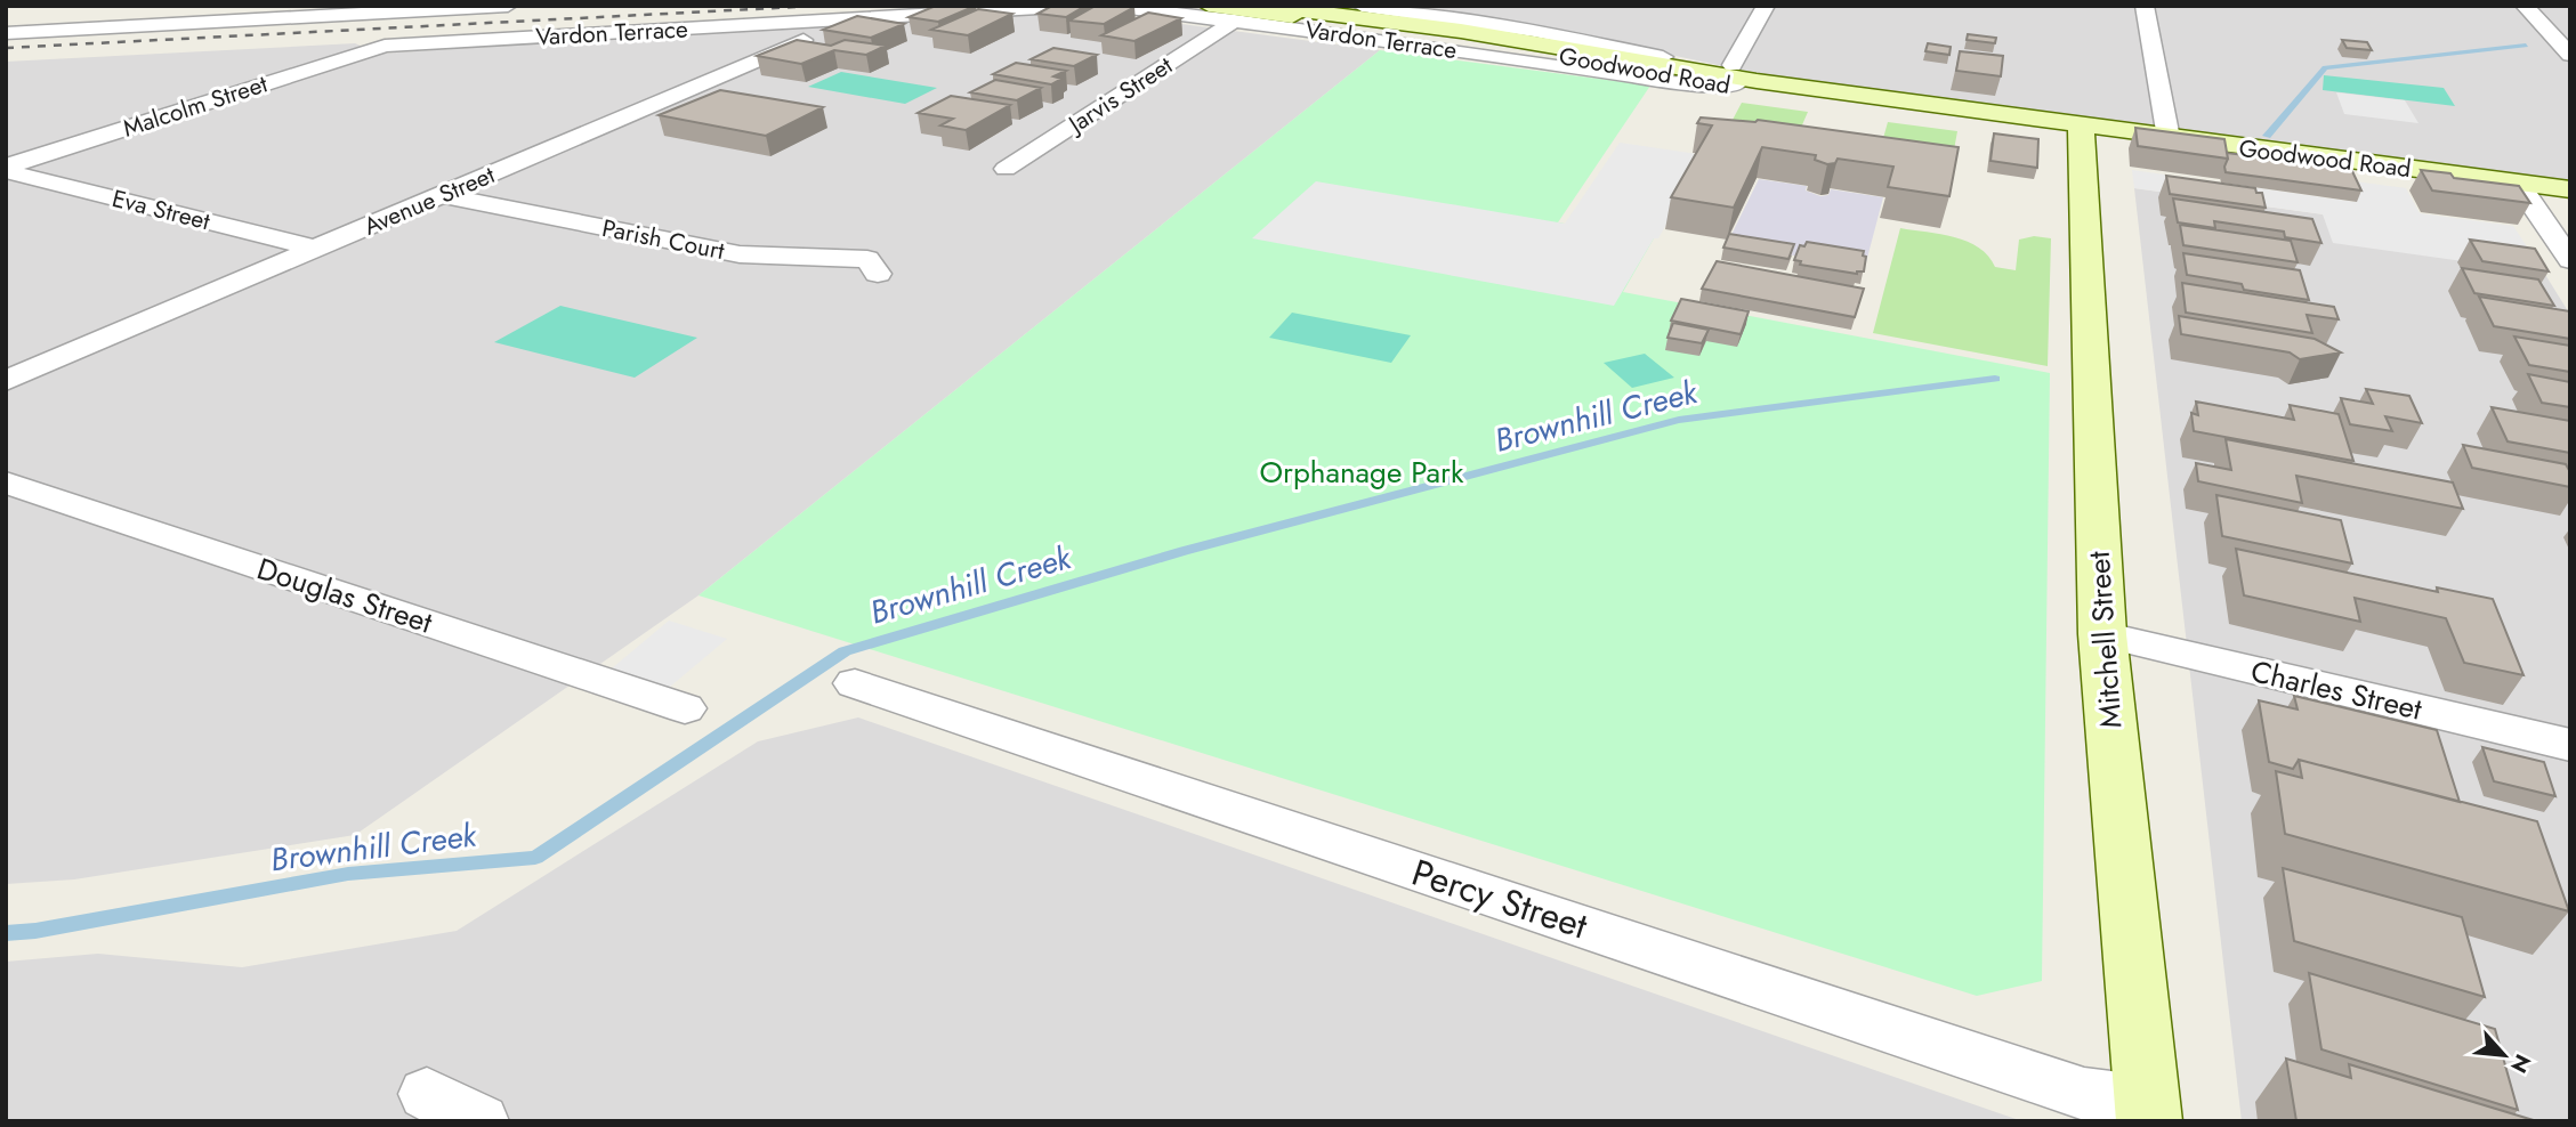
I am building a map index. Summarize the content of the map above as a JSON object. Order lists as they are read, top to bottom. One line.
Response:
{"streets":{"main road":["Goodwood Road","Mitchell Street"],"street":["Vardon Terrace","Jarvis Street","Malcolm Street","Avenue Street","Eva Street","Parish Court","Douglas Street","Charles Street","Percy Street"]},"crossings":[["Vardon Terrace","Goodwood Road"],["Vardon Terrace","Jarvis Street"],["Vardon Terrace","Malcolm Street"],["Vardon Terrace","Avenue Street"],["Goodwood Road","Mitchell Street"],["Malcolm Street","Eva Street"],["Avenue Street","Eva Street"],["Avenue Street","Parish Court"],["Mitchell Street","Charles Street"],["Mitchell Street","Percy Street"]],"water":["Brownhill Creek"],"parks":["Orphanage Park"],"north":"bottom right"}
